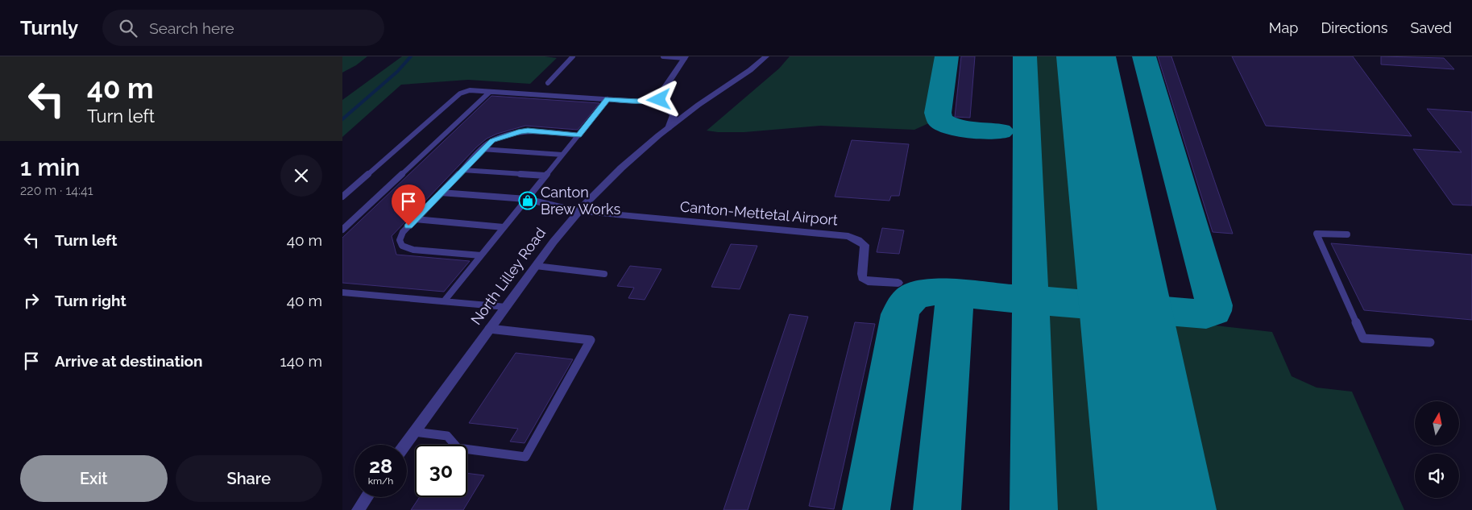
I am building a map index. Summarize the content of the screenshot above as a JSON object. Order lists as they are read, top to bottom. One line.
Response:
{"streets":{"street":["Canton-Mettetal Airport","North Lilley Road"]},"crossings":[["Canton-Mettetal Airport","North Lilley Road"]],"places":{"shop":["Canton Brew Works"]},"north":"top","page":{"header":"Turnly","search":"Search here","nav":["Map","Directions","Saved"],"turn":["40 m","Turn left"],"heading":["1 min","220 m · 14:41"],"list":[{"name":"Turn left","value":"40 m"},{"name":"Turn right","value":"40 m"},{"name":"Arrive at destination","value":"140 m"}],"speed":"28 km/h","limit":"30","buttons":["Exit","Share"]}}
